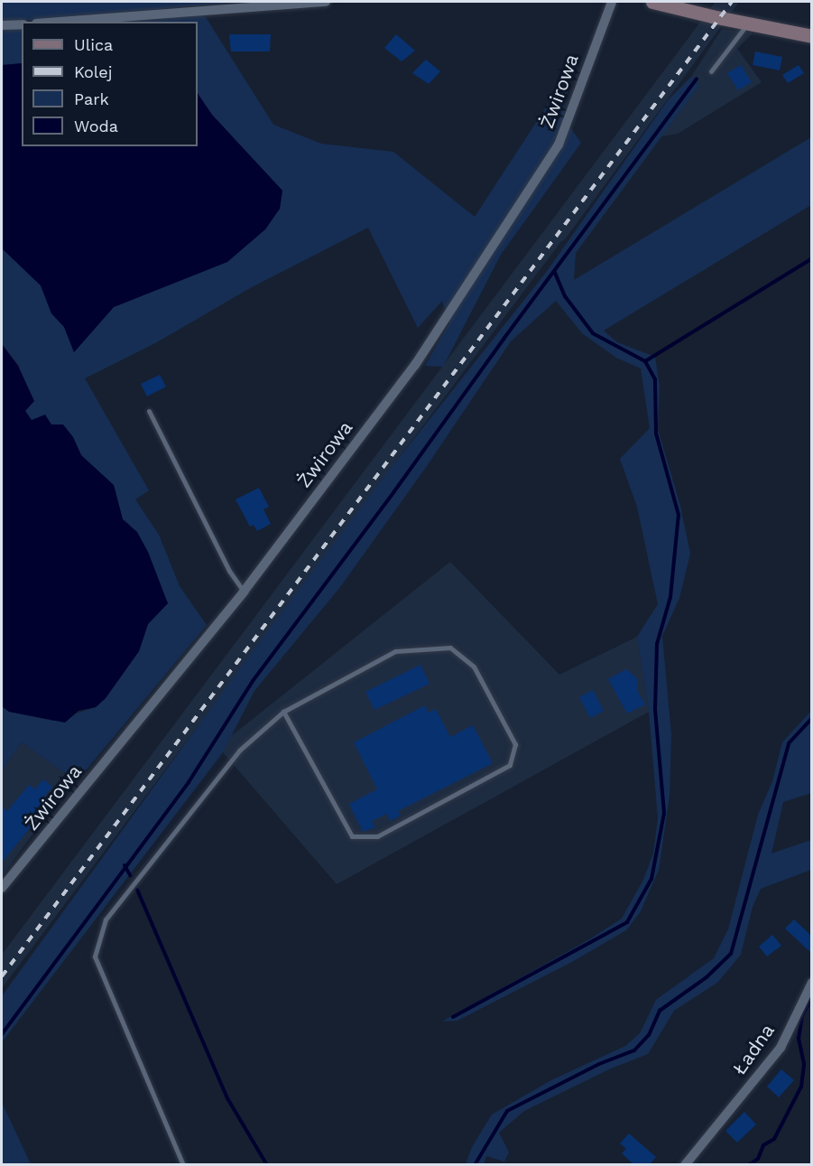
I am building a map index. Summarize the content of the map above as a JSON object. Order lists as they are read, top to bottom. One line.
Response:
{"streets":{"street":["Żwirowa","Ładna"]},"legend":["Ulica","Kolej","Park","Woda"]}
